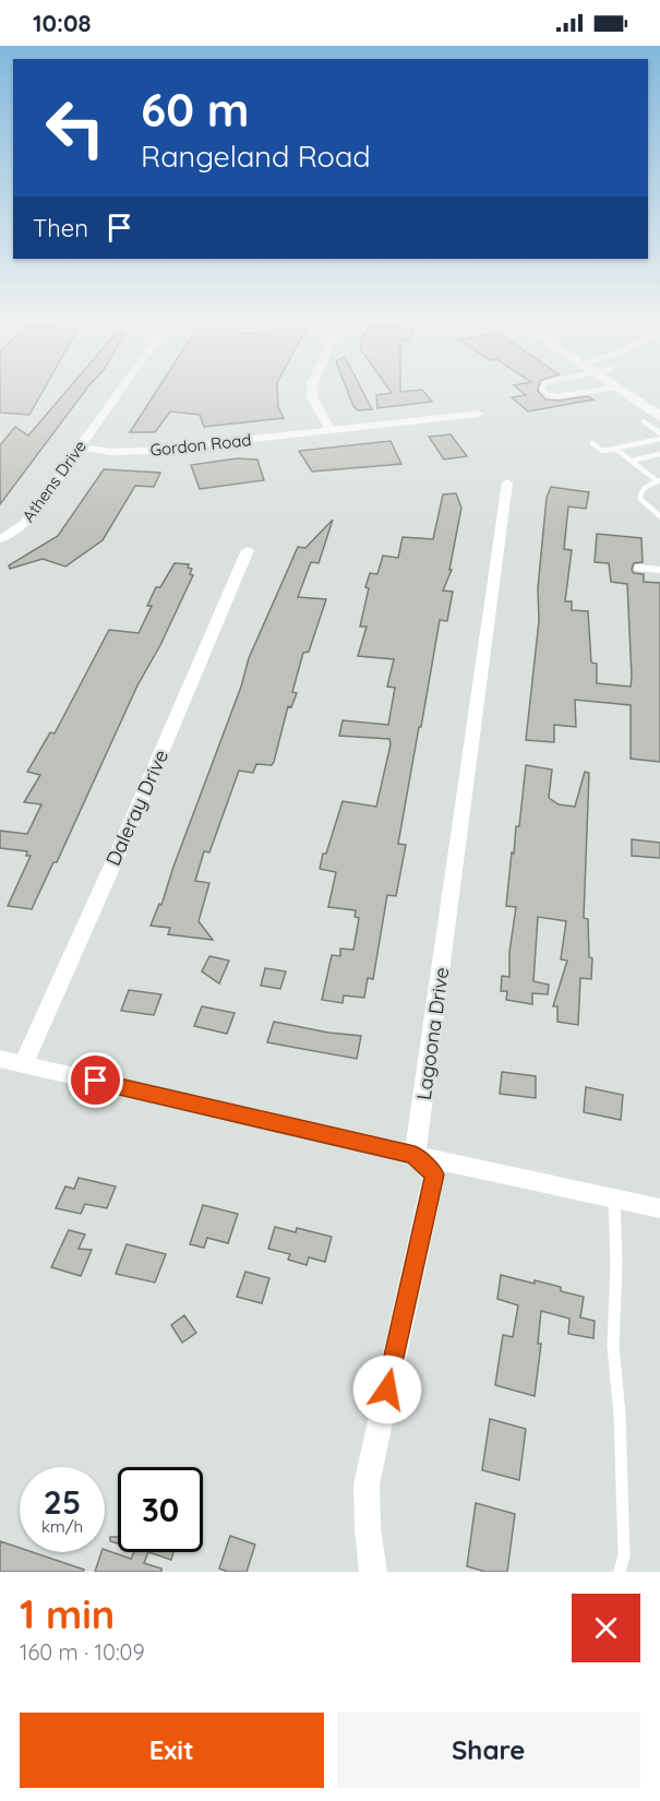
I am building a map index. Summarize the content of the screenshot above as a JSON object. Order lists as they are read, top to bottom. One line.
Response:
{"streets":{"street":["Gordon Road","Athens Drive","Daleray Drive","Lagoona Drive"]},"crossings":[["Gordon Road","Athens Drive"]],"page":{"status":"10:08","turn":["60 m","Rangeland Road"],"then":"Then","speed":"25 km/h","limit":"30","heading":["1 min","160 m · 10:09"],"buttons":["Exit","Share"]}}
